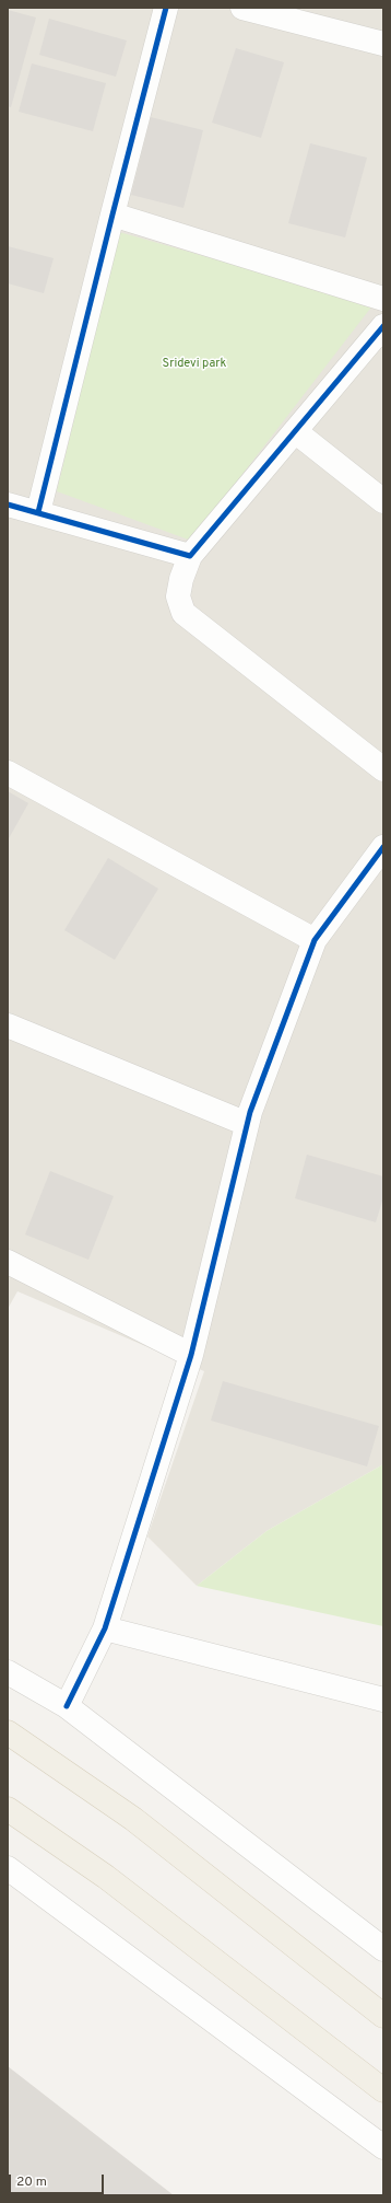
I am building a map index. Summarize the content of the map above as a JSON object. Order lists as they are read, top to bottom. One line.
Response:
{"parks":["Sridevi park"],"scale_bar":"20 m"}
